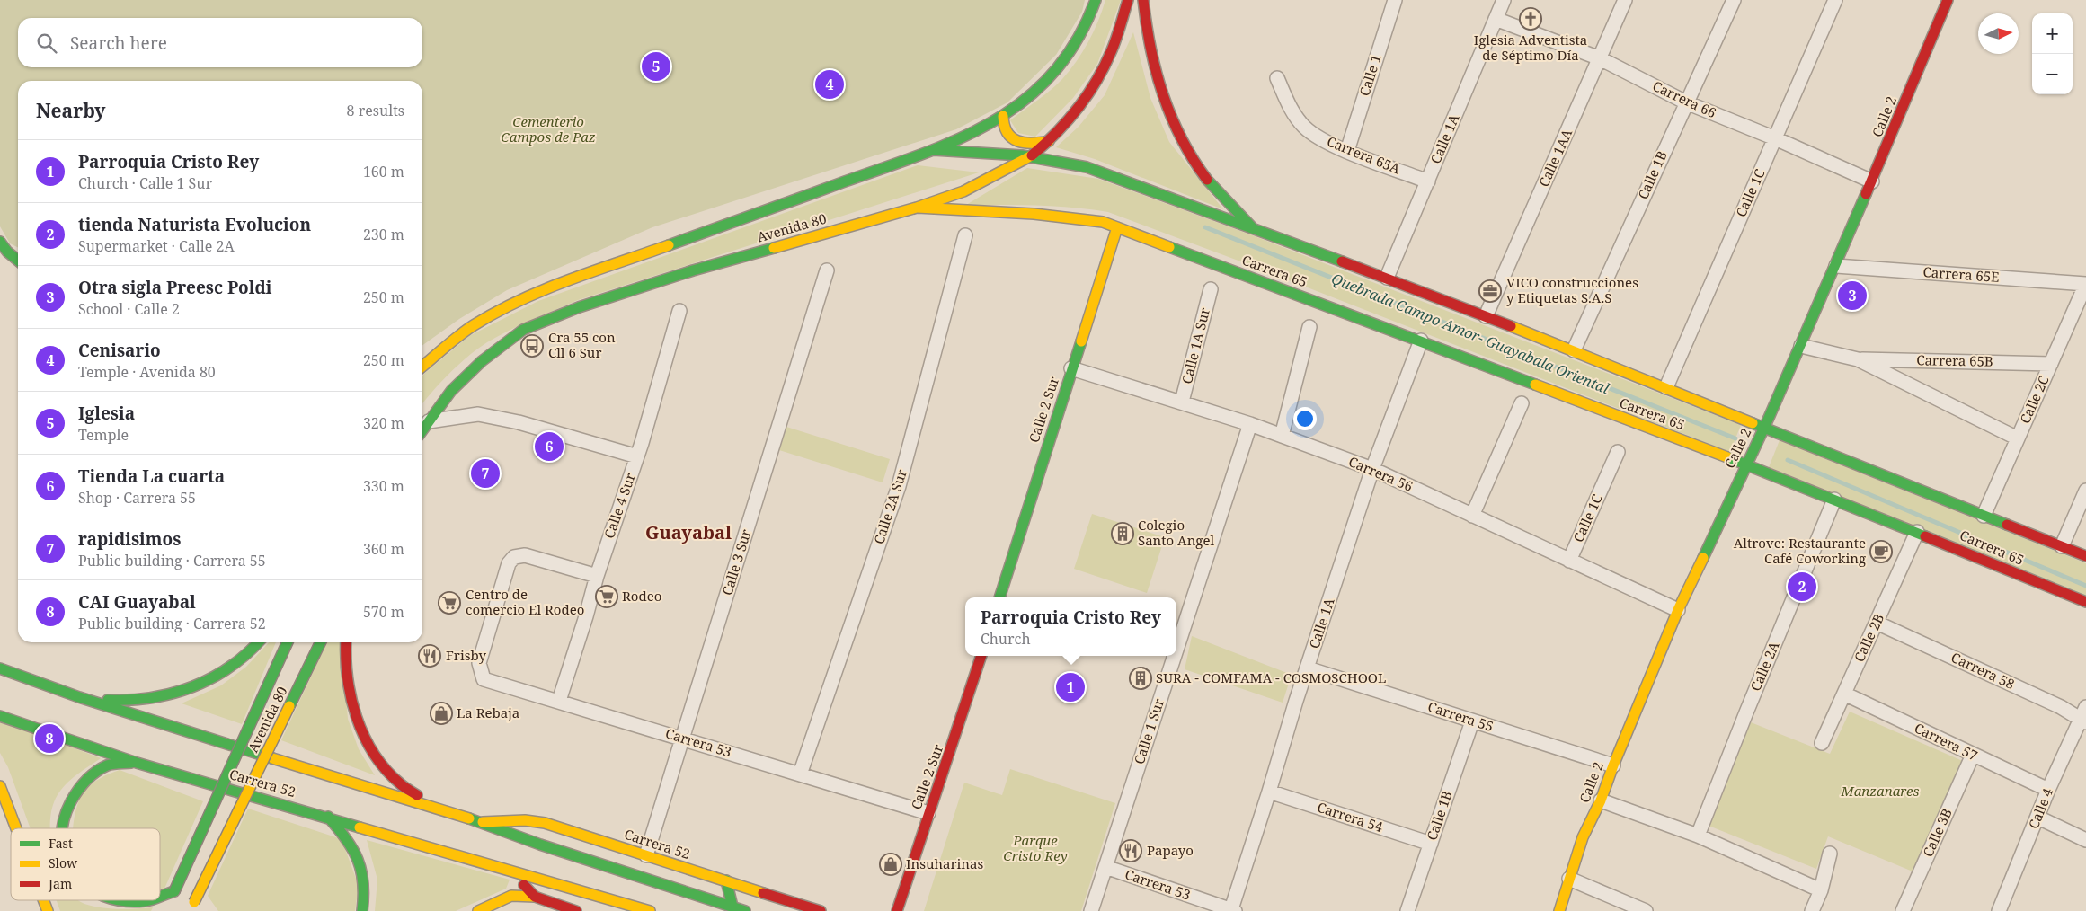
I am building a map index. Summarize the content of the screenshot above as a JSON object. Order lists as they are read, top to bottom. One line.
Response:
{"streets":{"main road":["Calle 2","Avenida 80","Carrera 65","Calle 2 Sur","Carrera 52"],"street":["Calle 1","Carrera 66","Calle 1A","Carrera 65A","Calle 1AA","Calle 1B","Calle 1C","Carrera 65E","Calle 1A Sur","Carrera 65B","Calle 2C","Carrera 56","Calle 4 Sur","Calle 2A Sur","Calle 3 Sur","Calle 2B","Calle 2A","Carrera 58","Carrera 55","Calle 1 Sur","Carrera 57","Carrera 53","Calle 4","Carrera 54","Calle 3B"]},"crossings":[["Calle 1","Carrera 65A"],["Carrera 66","Calle 2"],["Carrera 66","Calle 1A"],["Carrera 66","Calle 1AA"],["Carrera 66","Calle 1B"],["Carrera 66","Calle 1C"],["Calle 2","Carrera 65"],["Calle 2","Carrera 65E"],["Calle 2","Carrera 65B"],["Calle 2","Carrera 56"],["Calle 2","Carrera 55"],["Calle 1A","Carrera 65A"],["Calle 1A","Carrera 65"],["Calle 1A","Carrera 56"],["Calle 1A","Carrera 55"],["Calle 1A","Carrera 53"],["Calle 1A","Carrera 54"],["Calle 1AA","Carrera 65"],["Calle 1B","Carrera 65"],["Calle 1B","Carrera 55"],["Calle 1B","Carrera 54"],["Calle 1C","Carrera 65"],["Calle 1C","Carrera 56"],["Avenida 80","Carrera 65"],["Carrera 65","Calle 2C"],["Carrera 65","Calle 2 Sur"],["Carrera 65","Calle 2B"],["Carrera 65","Calle 2A"],["Carrera 65E","Calle 2C"],["Calle 1A Sur","Carrera 56"],["Carrera 65B","Calle 2C"],["Calle 2 Sur","Carrera 56"],["Calle 2 Sur","Carrera 53"],["Carrera 56","Calle 1 Sur"],["Calle 4 Sur","Carrera 53"],["Calle 2A Sur","Carrera 53"],["Calle 3 Sur","Carrera 53"],["Calle 3 Sur","Carrera 52"],["Calle 2B","Carrera 58"],["Calle 2B","Carrera 57"],["Carrera 58","Calle 4"],["Calle 1 Sur","Carrera 53"],["Carrera 57","Calle 4"],["Carrera 57","Calle 3B"]],"districts":["Guayabal"],"water":["Quebrada Campo Amor- Guayabala Oriental"],"parks":["Cementerio Campos de Paz","Manzanares","Parque Cristo Rey"],"places":{"church":["Iglesia Adventista de Séptimo Día"],"office":["VICO construcciones y Etiquetas S.A.S"],"bus stop":["Cra 55 con Cll 6 Sur"],"building":["Colegio Santo Angel","SURA - COMFAMA - COSMOSCHOOL"],"cafe":["Altrove: Restaurante Café Coworking"],"supermarket":["Rodeo","Centro de comercio El Rodeo"],"restaurant":["Frisby","Papayo"],"shop":["La Rebaja","Insuharinas"]},"legend":["Fast","Slow","Jam"],"north":"right","page":{"map_buttons":["+","−"],"search":"Search here","pins":["5","4","3","6","7","2","1","8"],"heading":["Nearby","8 results"],"list":[{"mark":"1","name":"Parroquia Cristo Rey","note":"Church · Calle 1 Sur","value":"160 m"},{"mark":"2","name":"tienda Naturista Evolucion","note":"Supermarket · Calle 2A","value":"230 m"},{"mark":"3","name":"Otra sigla Preesc Poldi","note":"School · Calle 2","value":"250 m"},{"mark":"4","name":"Cenisario","note":"Temple · Avenida 80","value":"250 m"},{"mark":"5","name":"Iglesia","note":"Temple","value":"320 m"},{"mark":"6","name":"Tienda La cuarta","note":"Shop · Carrera 55","value":"330 m"},{"mark":"7","name":"rapidisimos","note":"Public building · Carrera 55","value":"360 m"},{"mark":"8","name":"CAI Guayabal","note":"Public building · Carrera 52","value":"570 m"}],"popup":["Parroquia Cristo Rey","Church"]}}
